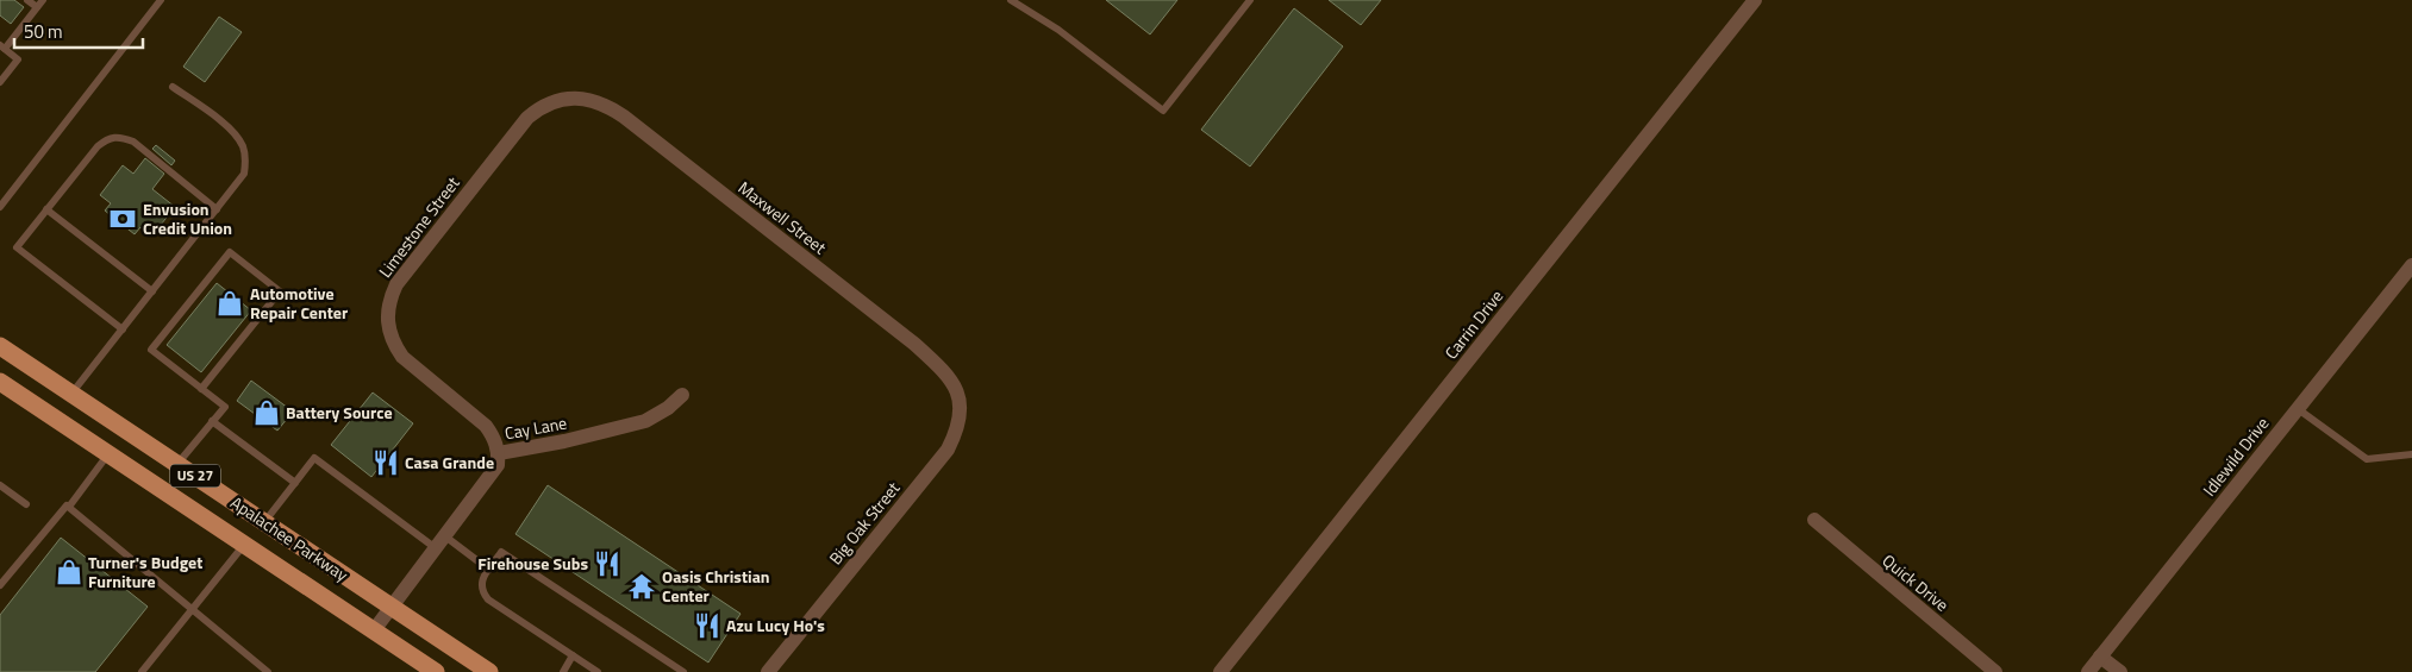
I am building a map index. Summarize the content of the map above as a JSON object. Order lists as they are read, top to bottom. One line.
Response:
{"streets":{"main road":["US 27","Apalachee Parkway"],"street":["Maxwell Street","Limestone Street","Carrin Drive","Cay Lane","Idlewild Drive","Big Oak Street","Quick Drive"]},"crossings":[["Maxwell Street","Limestone Street"],["Maxwell Street","Big Oak Street"],["Limestone Street","Cay Lane"],["Cay Lane","Apalachee Parkway"]],"places":{"bank":["Envusion Credit Union"],"shop":["Automotive Repair Center","Battery Source","Turner's Budget Furniture"],"restaurant":["Casa Grande","Firehouse Subs","Azu Lucy Ho's"],"temple":["Oasis Christian Center"]},"scale_bar":"50 m"}
